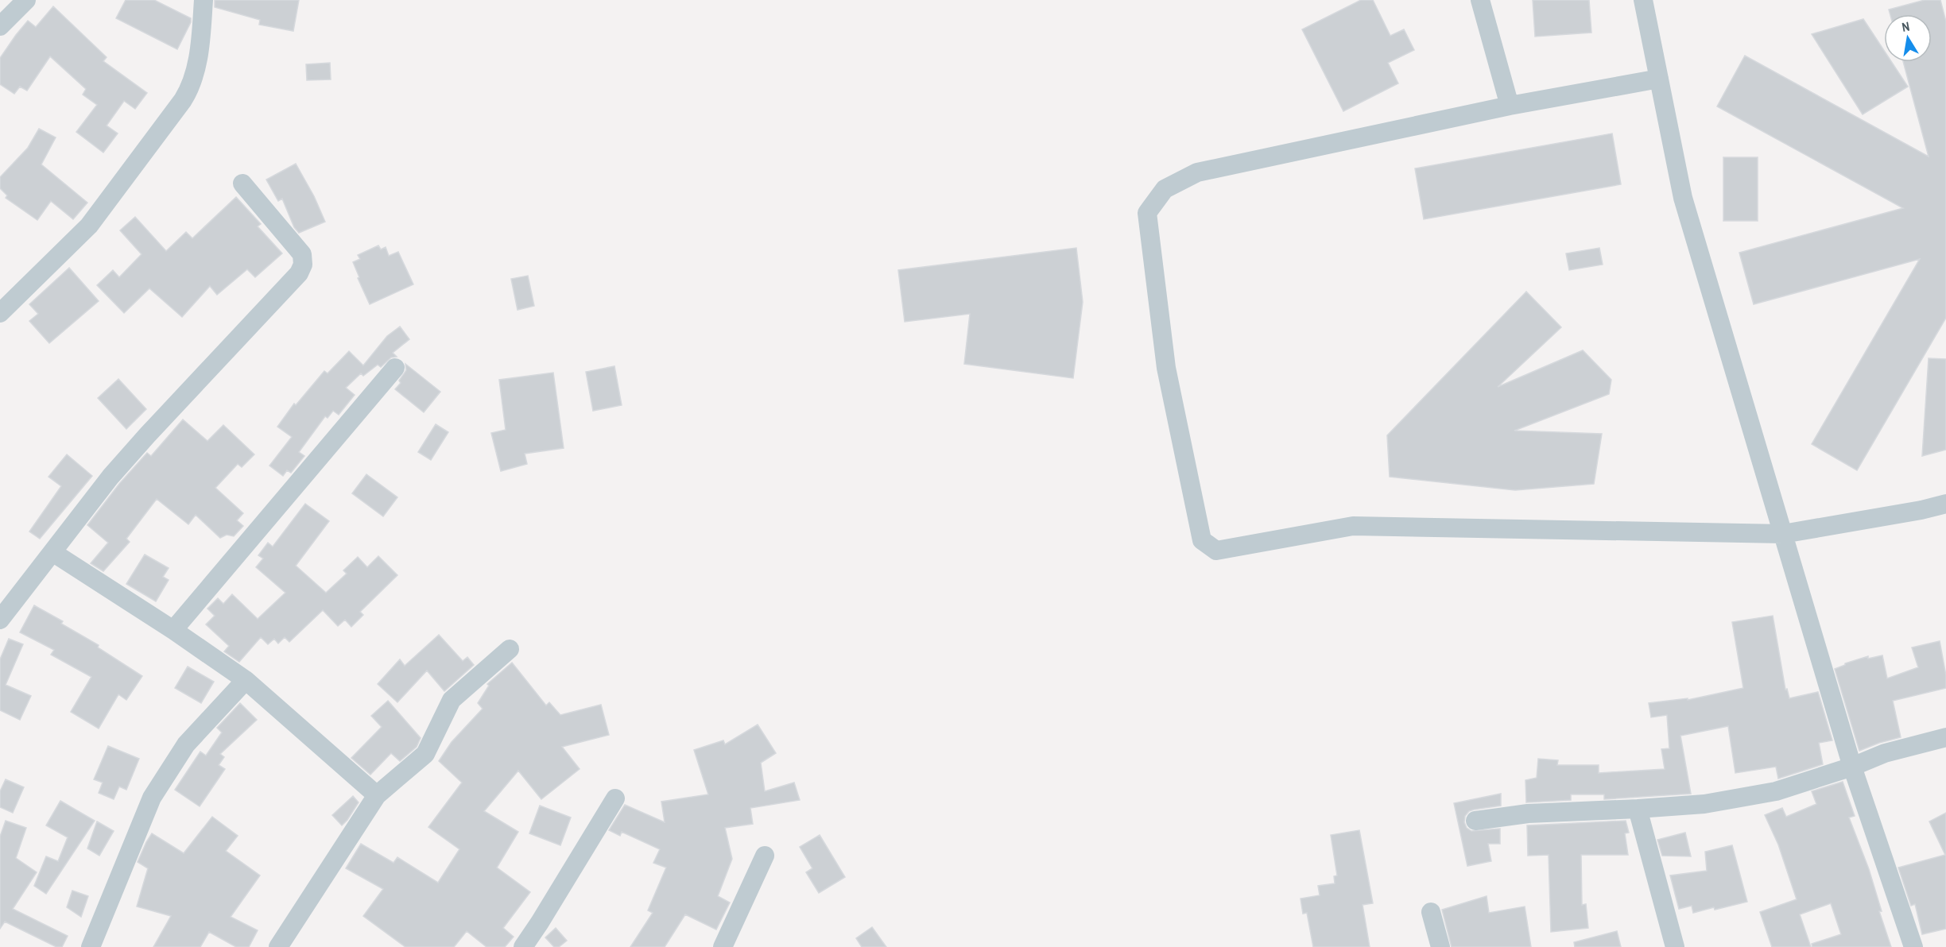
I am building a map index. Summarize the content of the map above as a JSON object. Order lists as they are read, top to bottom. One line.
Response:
{"north":"top"}
